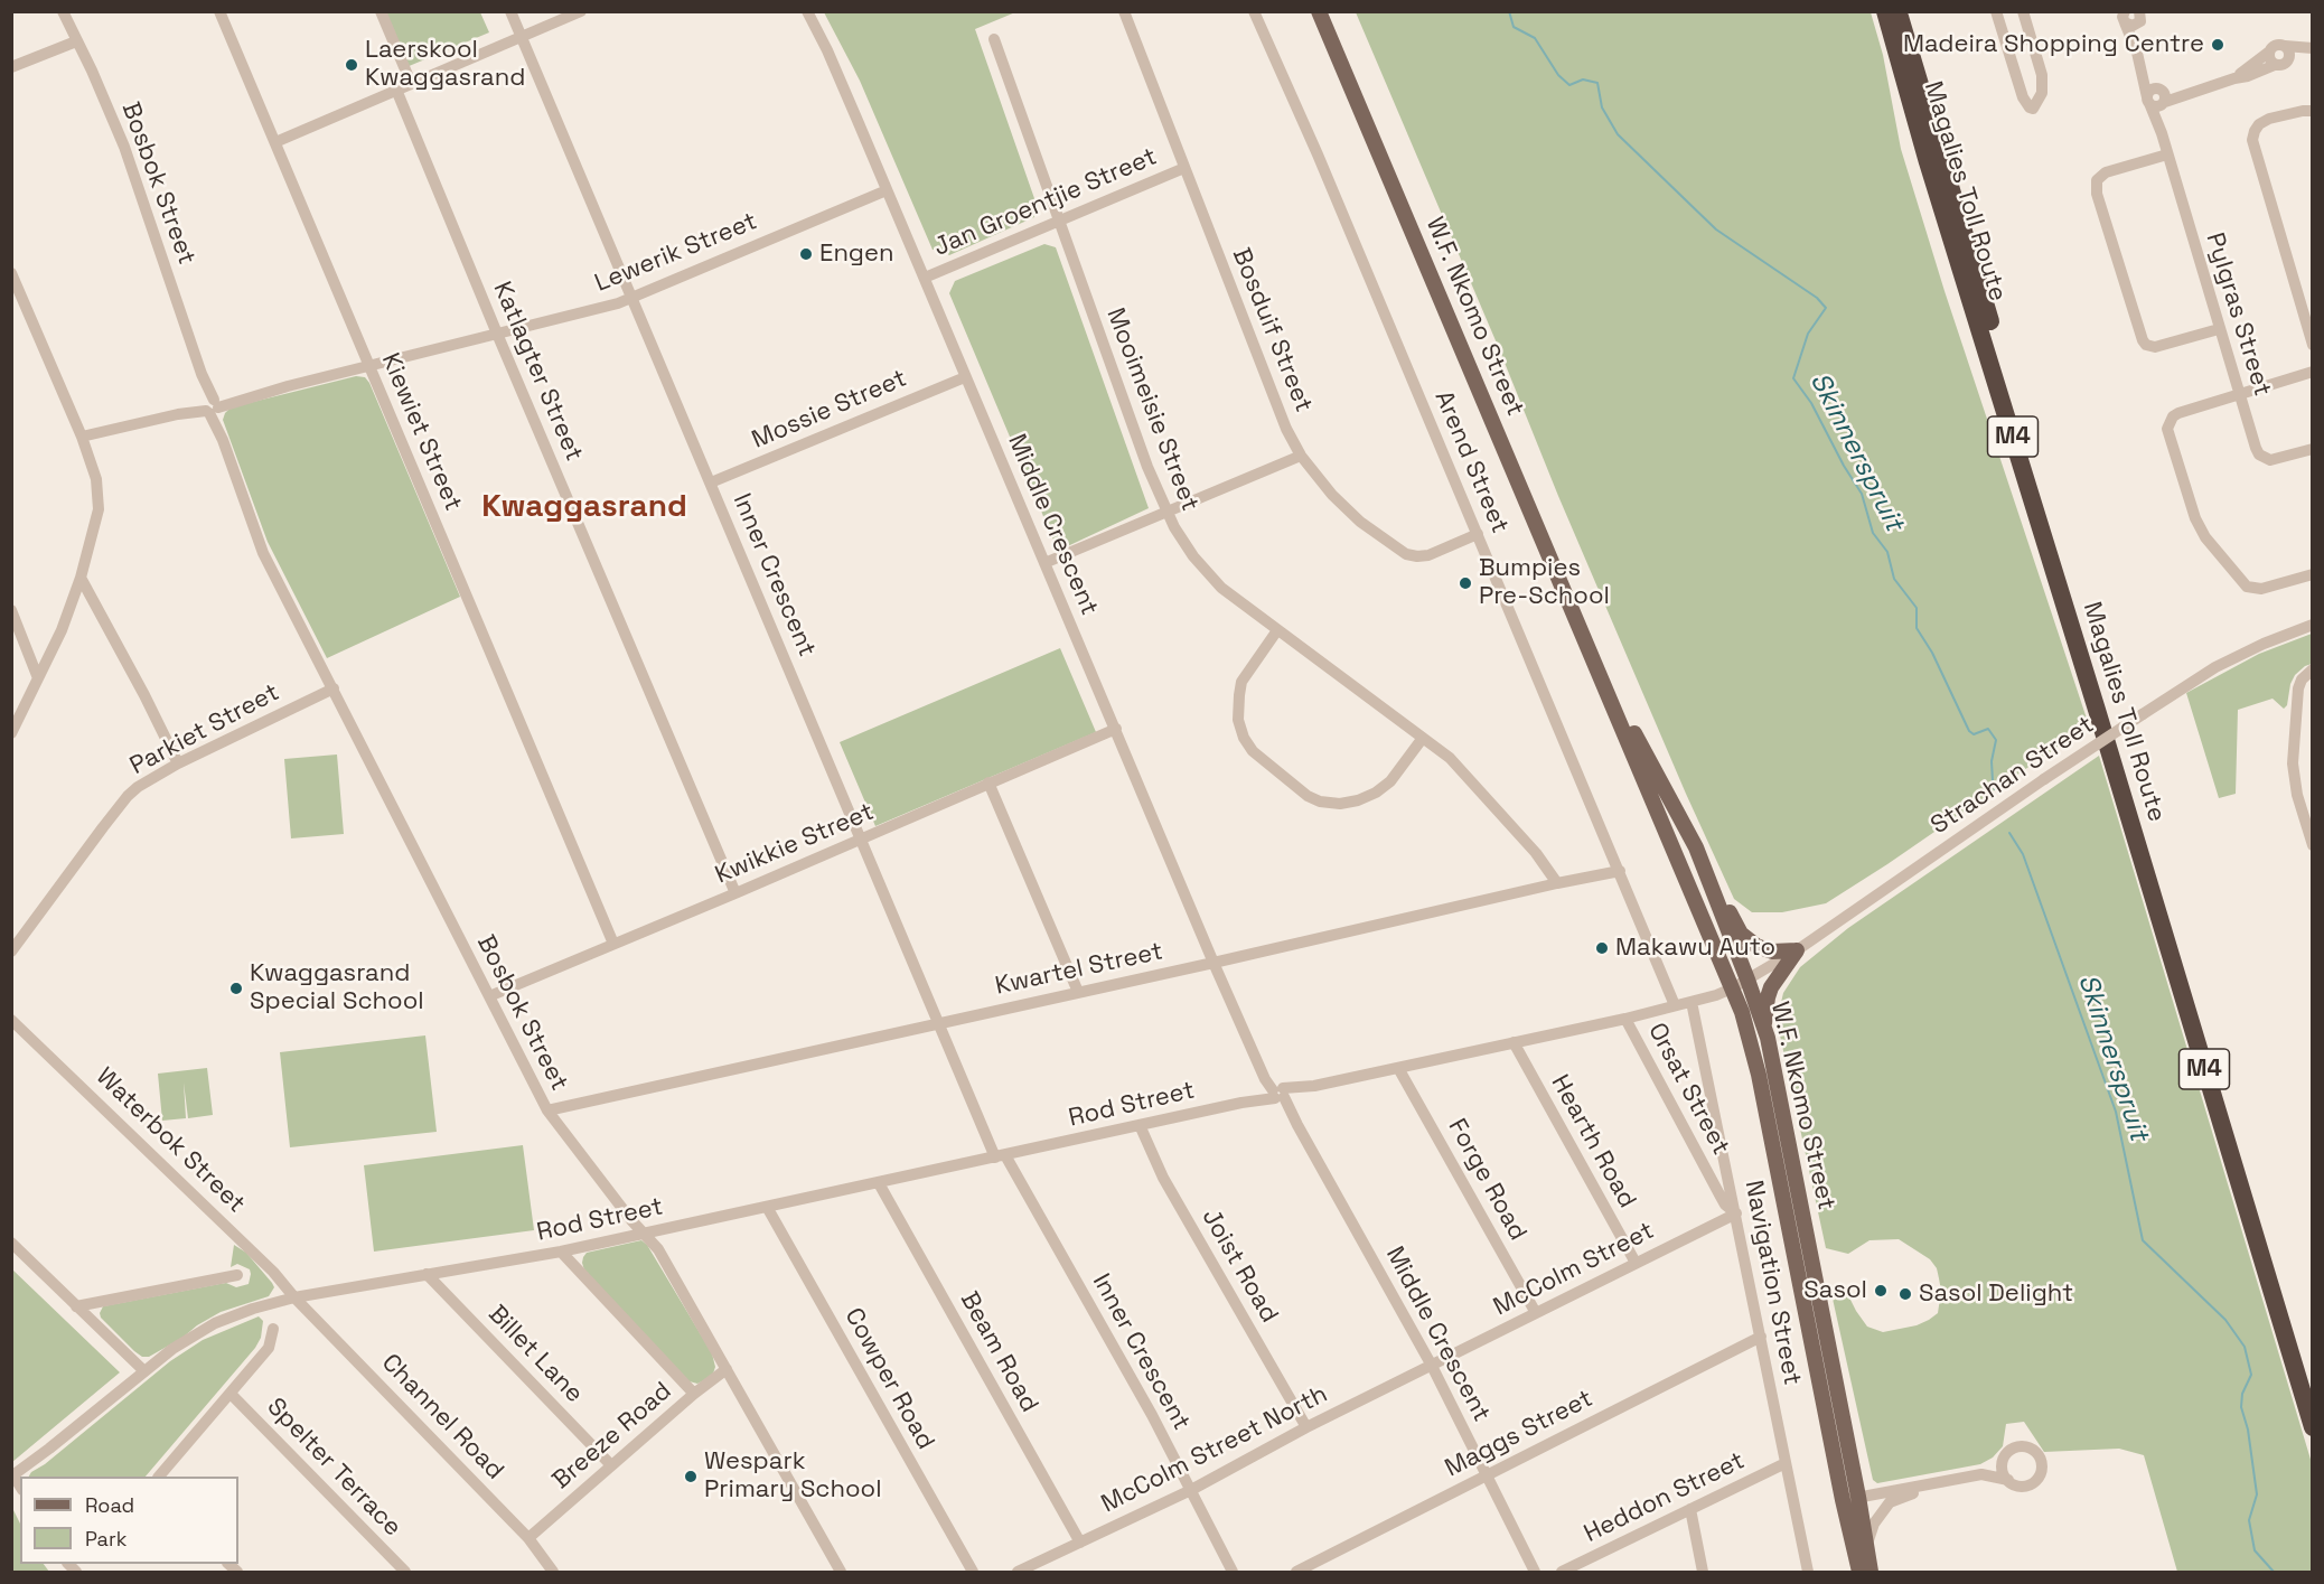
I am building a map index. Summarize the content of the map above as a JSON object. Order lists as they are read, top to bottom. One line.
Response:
{"streets":{"highway":["Magalies Toll Route","M4"],"main road":["W.F. Nkomo Street"],"street":["Bosbok Street","Jan Groentjie Street","Lewerik Street","Pylgras Street","Bosduif Street","Katlagter Street","Mossie Street","Mooimeisie Street","Kiewiet Street","Arend Street","Middle Crescent","Inner Crescent","Parkiet Street","Strachan Street","Kwikkie Street","Kwartel Street","Orsat Street","Rod Street","Waterbok Street","Hearth Road","Forge Road","Joist Road","McColm Street","Navigation Street","Beam Road","Billet Lane","Cowper Road","Channel Road","Maggs Street","Breeze Road","McColm Street North","Spelter Terrace","Heddon Street"]},"crossings":[["Bosbok Street","Lewerik Street"],["Bosbok Street","Parkiet Street"],["Bosbok Street","Kwikkie Street"],["Bosbok Street","Kwartel Street"],["Bosbok Street","Rod Street"],["Bosbok Street","Breeze Road"],["Jan Groentjie Street","Bosduif Street"],["Jan Groentjie Street","Mooimeisie Street"],["Jan Groentjie Street","Middle Crescent"],["Lewerik Street","Katlagter Street"],["Lewerik Street","Kiewiet Street"],["Lewerik Street","Middle Crescent"],["Lewerik Street","Inner Crescent"],["W.F. Nkomo Street","Strachan Street"],["W.F. Nkomo Street","Rod Street"],["Bosduif Street","Arend Street"],["Katlagter Street","Kwikkie Street"],["Mossie Street","Middle Crescent"],["Mossie Street","Inner Crescent"],["Mooimeisie Street","Kwartel Street"],["Kiewiet Street","Kwikkie Street"],["Arend Street","Kwartel Street"],["Arend Street","Rod Street"],["Middle Crescent","Kwikkie Street"],["Middle Crescent","Kwartel Street"],["Middle Crescent","Rod Street"],["Middle Crescent","McColm Street"],["Middle Crescent","Maggs Street"],["Middle Crescent","McColm Street North"],["Inner Crescent","Kwikkie Street"],["Inner Crescent","Kwartel Street"],["Inner Crescent","Rod Street"],["Inner Crescent","McColm Street North"],["Strachan Street","Rod Street"],["Orsat Street","Rod Street"],["Orsat Street","McColm Street"],["Orsat Street","Navigation Street"],["Rod Street","Waterbok Street"],["Rod Street","Hearth Road"],["Rod Street","Forge Road"],["Rod Street","Joist Road"],["Rod Street","Navigation Street"],["Rod Street","Beam Road"],["Rod Street","Billet Lane"],["Rod Street","Cowper Road"],["Rod Street","Channel Road"],["Waterbok Street","Channel Road"],["Hearth Road","McColm Street"],["Forge Road","McColm Street"],["Joist Road","McColm Street North"],["McColm Street","Navigation Street"],["McColm Street","McColm Street North"],["Navigation Street","Maggs Street"],["Navigation Street","Heddon Street"],["Beam Road","McColm Street North"],["Billet Lane","Breeze Road"],["Channel Road","Breeze Road"]],"districts":["Kwaggasrand"],"water":["Skinnerspruit"],"places":["Madeira Shopping Centre","Laerskool Kwaggasrand","Engen","Bumpies Pre-School","Makawu Auto","Kwaggasrand Special School","Sasol","Sasol Delight","Wespark Primary School"],"legend":["Road","Park"]}
